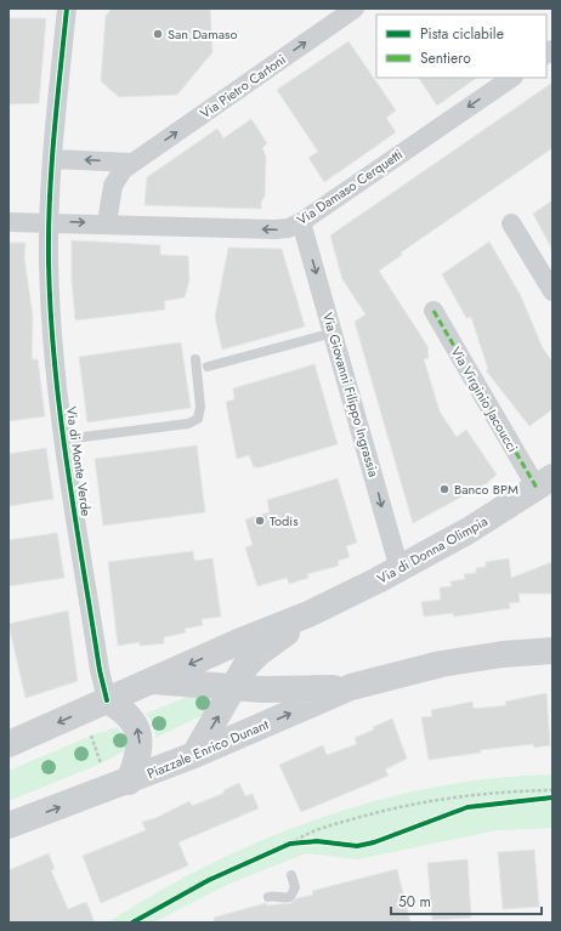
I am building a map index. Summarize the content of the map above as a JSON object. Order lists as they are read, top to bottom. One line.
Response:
{"streets":{"street":["Via Pietro Cartoni","Via Damaso Cerquetti","Via Giovanni Filippo Ingrassia","Via Virginio Jacoucci","Via di Monte Verde","Via di Donna Olimpia","Piazzale Enrico Dunant"]},"crossings":[["Via Pietro Cartoni","Via Damaso Cerquetti"],["Via Damaso Cerquetti","Via Giovanni Filippo Ingrassia"],["Via Damaso Cerquetti","Via di Monte Verde"],["Via Giovanni Filippo Ingrassia","Via di Donna Olimpia"],["Via Virginio Jacoucci","Via di Donna Olimpia"]],"one_way":["Via Pietro Cartoni","Via Giovanni Filippo Ingrassia"],"places":["San Damaso","Banco BPM","Todis"],"legend":["Pista ciclabile","Sentiero"],"scale_bar":"50 m"}
